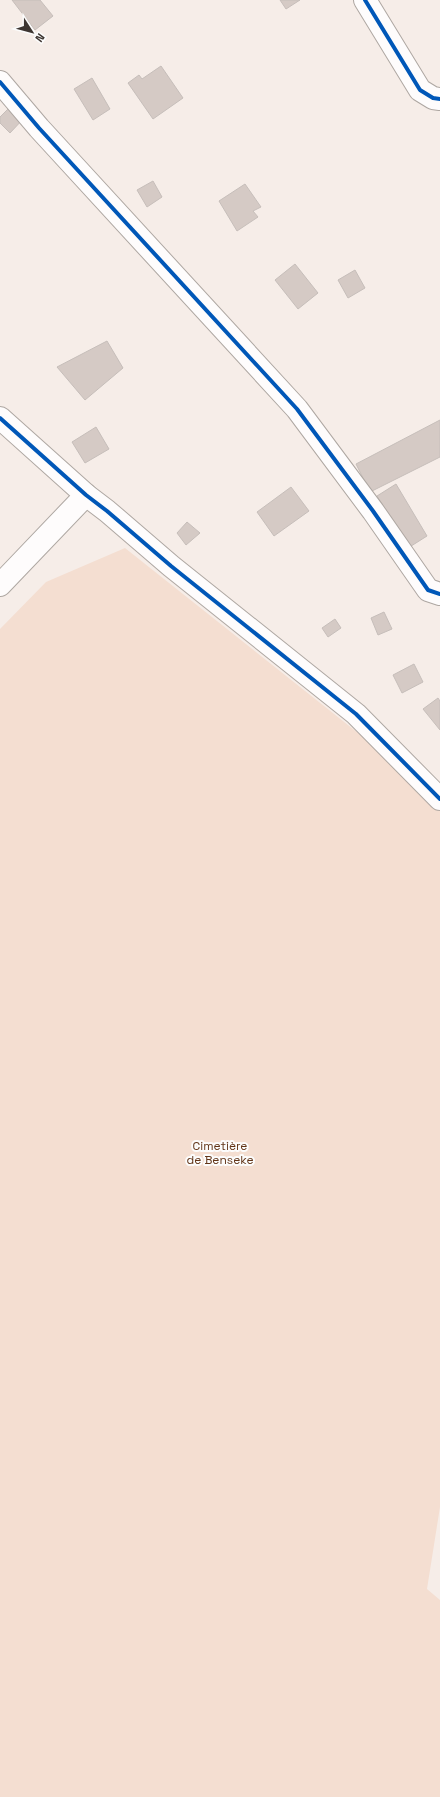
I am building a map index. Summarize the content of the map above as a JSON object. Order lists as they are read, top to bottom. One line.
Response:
{"parks":["Cimetière de Benseke"],"north":"bottom right"}
